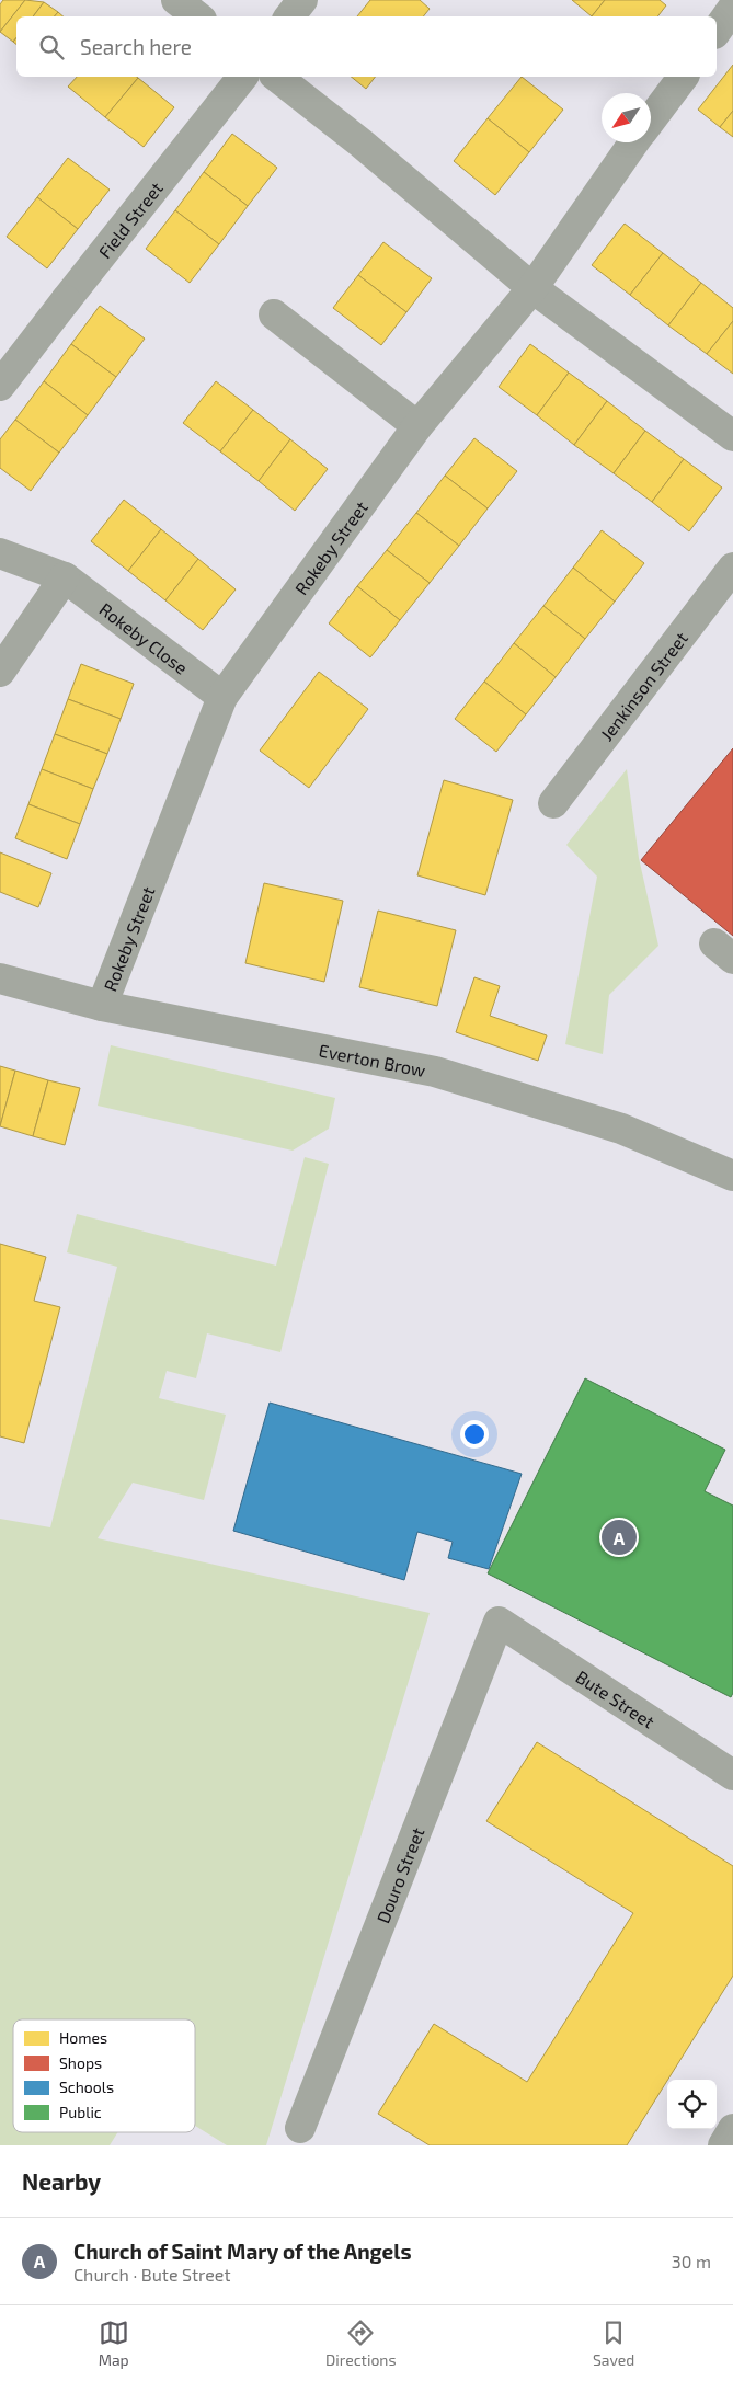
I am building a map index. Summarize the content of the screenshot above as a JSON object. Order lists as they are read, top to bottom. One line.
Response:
{"streets":{"street":["Field Street","Rokeby Street","Rokeby Close","Jenkinson Street","Everton Brow","Bute Street","Douro Street"]},"crossings":[["Rokeby Street","Rokeby Close"],["Rokeby Street","Everton Brow"],["Bute Street","Douro Street"]],"legend":["Homes","Shops","Schools","Public"],"north":"bottom left","page":{"search":"Search here","pins":"A","heading":"Nearby","list":[{"mark":"A","name":"Church of Saint Mary of the Angels","note":"Church · Bute Street","value":"30 m"}],"nav":["Map","Directions","Saved"]}}
